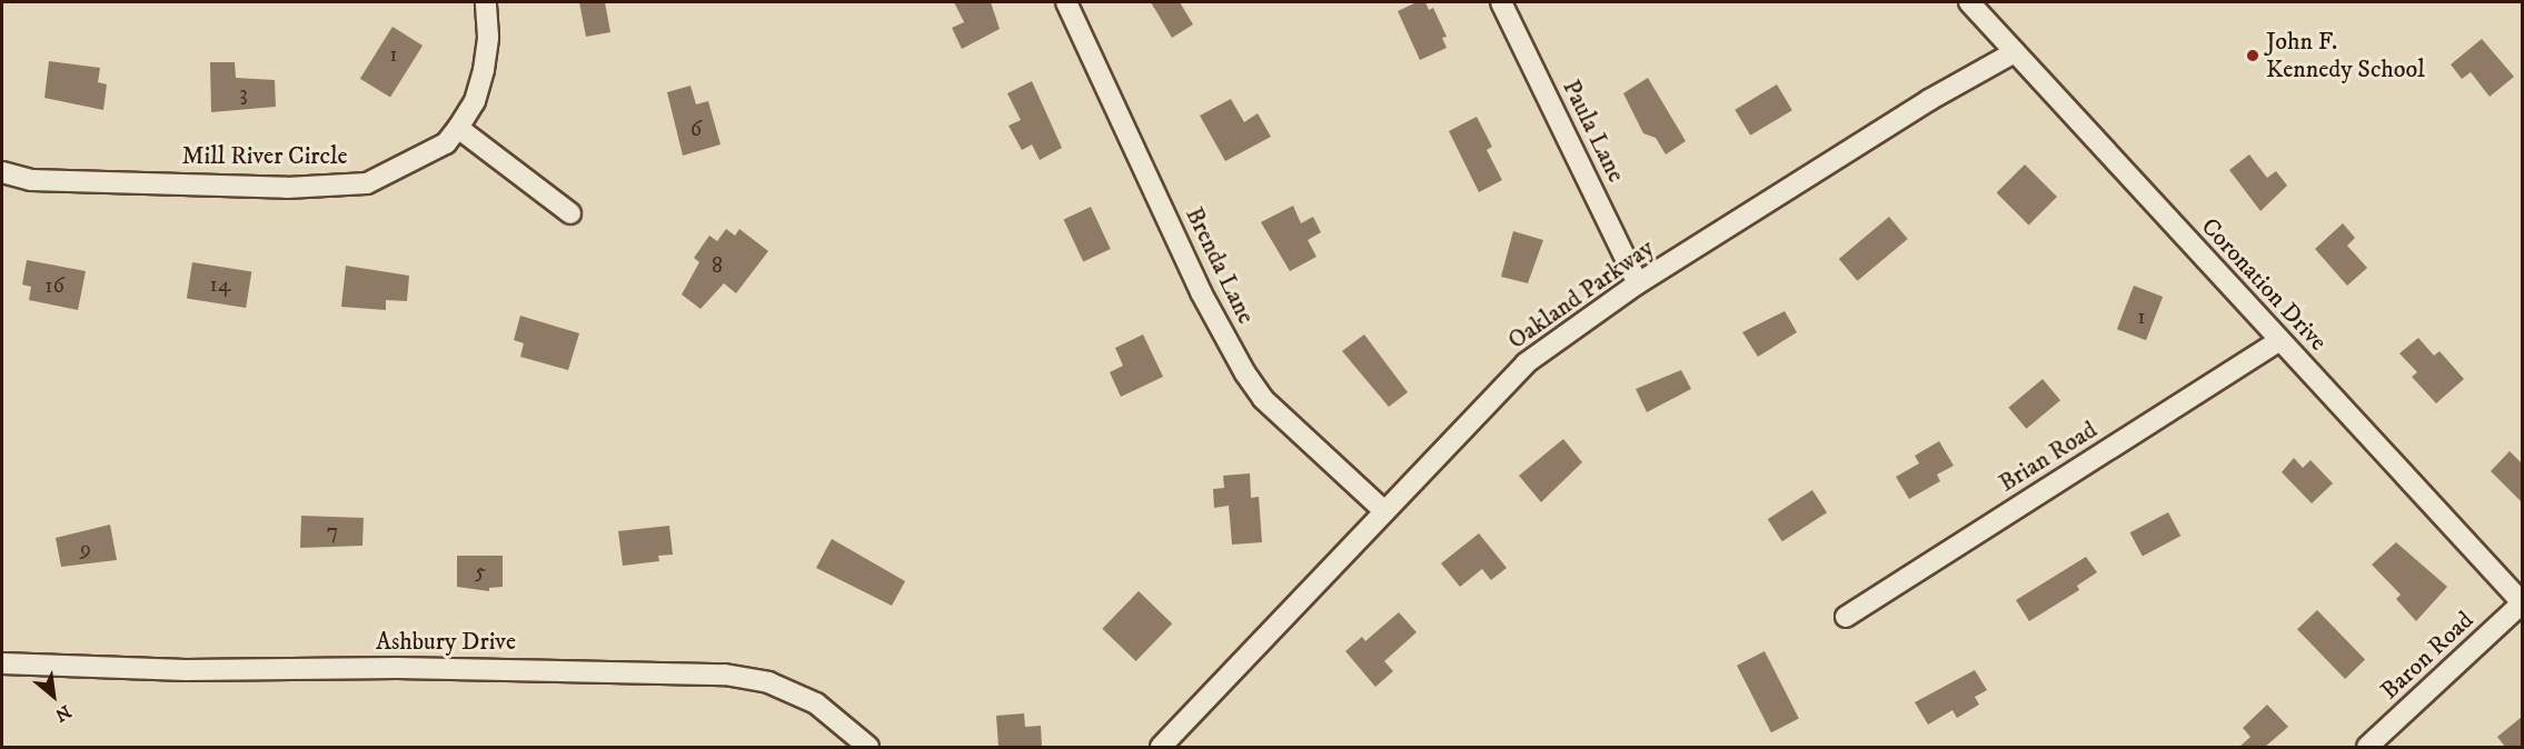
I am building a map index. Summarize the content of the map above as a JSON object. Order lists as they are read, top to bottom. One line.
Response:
{"streets":{"street":["Paula Lane","Mill River Circle","Brenda Lane","Coronation Drive","Oakland Parkway","Brian Road","Ashbury Drive","Baron Road"]},"crossings":[["Paula Lane","Oakland Parkway"],["Brenda Lane","Oakland Parkway"],["Coronation Drive","Oakland Parkway"],["Coronation Drive","Brian Road"],["Coronation Drive","Baron Road"]],"places":["John F. Kennedy School"],"house_numbers":["1","3","6","8","14","16","1","7","9","5"],"north":"bottom right"}
